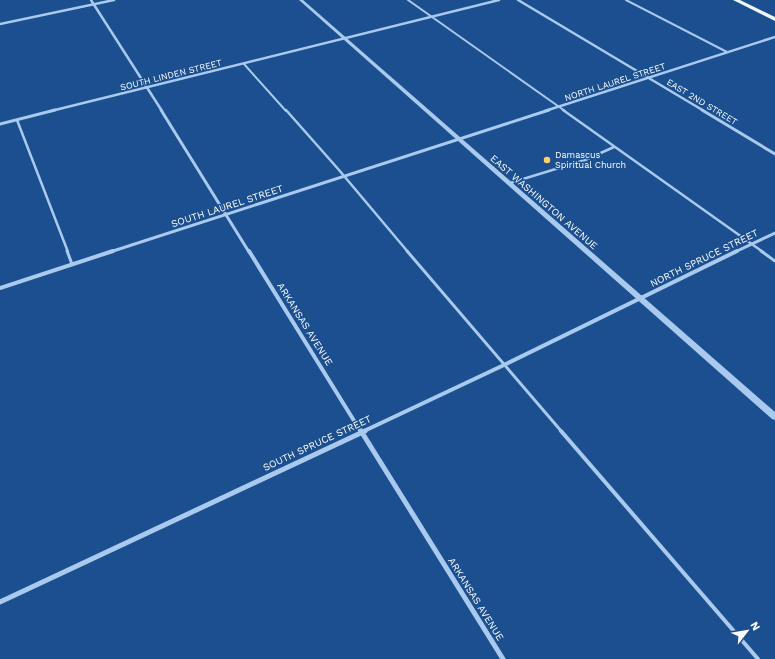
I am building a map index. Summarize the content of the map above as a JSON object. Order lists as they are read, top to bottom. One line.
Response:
{"streets":{"street":["SOUTH LINDEN STREET","NORTH LAUREL STREET","EAST 2ND STREET","EAST WASHINGTON AVENUE","SOUTH LAUREL STREET","NORTH SPRUCE STREET","ARKANSAS AVENUE","SOUTH SPRUCE STREET"]},"crossings":[["SOUTH LINDEN STREET","EAST WASHINGTON AVENUE"],["SOUTH LINDEN STREET","ARKANSAS AVENUE"],["NORTH LAUREL STREET","EAST 2ND STREET"],["NORTH LAUREL STREET","EAST WASHINGTON AVENUE"],["NORTH LAUREL STREET","SOUTH LAUREL STREET"],["EAST WASHINGTON AVENUE","SOUTH LAUREL STREET"],["EAST WASHINGTON AVENUE","NORTH SPRUCE STREET"],["EAST WASHINGTON AVENUE","SOUTH SPRUCE STREET"],["SOUTH LAUREL STREET","ARKANSAS AVENUE"],["NORTH SPRUCE STREET","SOUTH SPRUCE STREET"],["ARKANSAS AVENUE","SOUTH SPRUCE STREET"]],"places":["Damascus Spiritual Church"],"north":"top right"}
